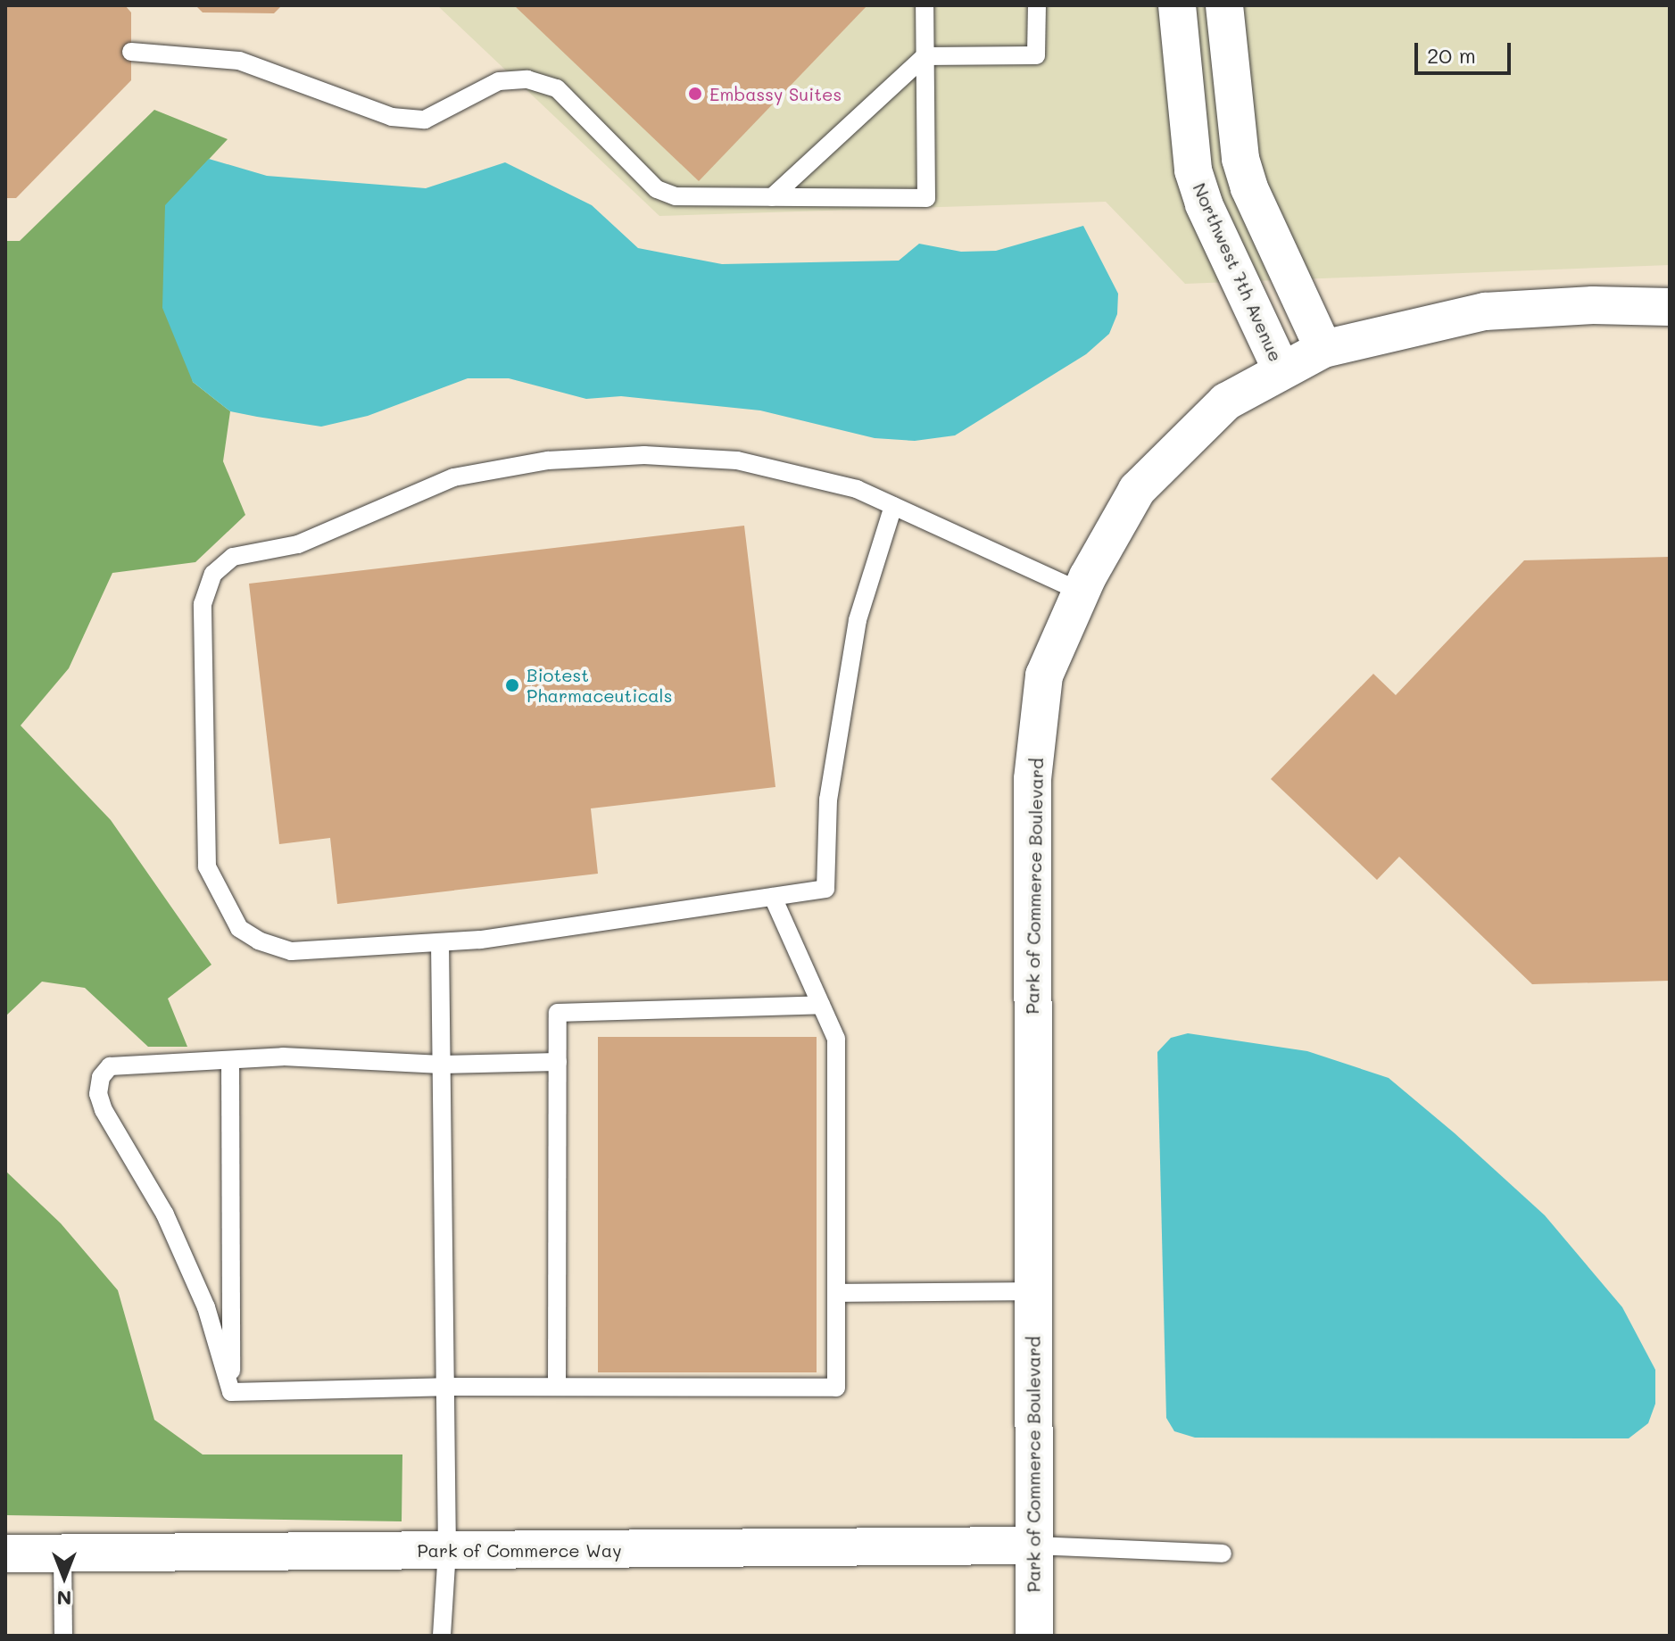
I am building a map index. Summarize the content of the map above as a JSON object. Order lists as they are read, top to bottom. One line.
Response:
{"streets":{"street":["Northwest 7th Avenue","Park of Commerce Boulevard","Park of Commerce Way"]},"crossings":[["Northwest 7th Avenue","Park of Commerce Boulevard"],["Park of Commerce Boulevard","Park of Commerce Way"]],"places":["Embassy Suites","Biotest Pharmaceuticals"],"scale_bar":"20 m","north":"bottom"}
